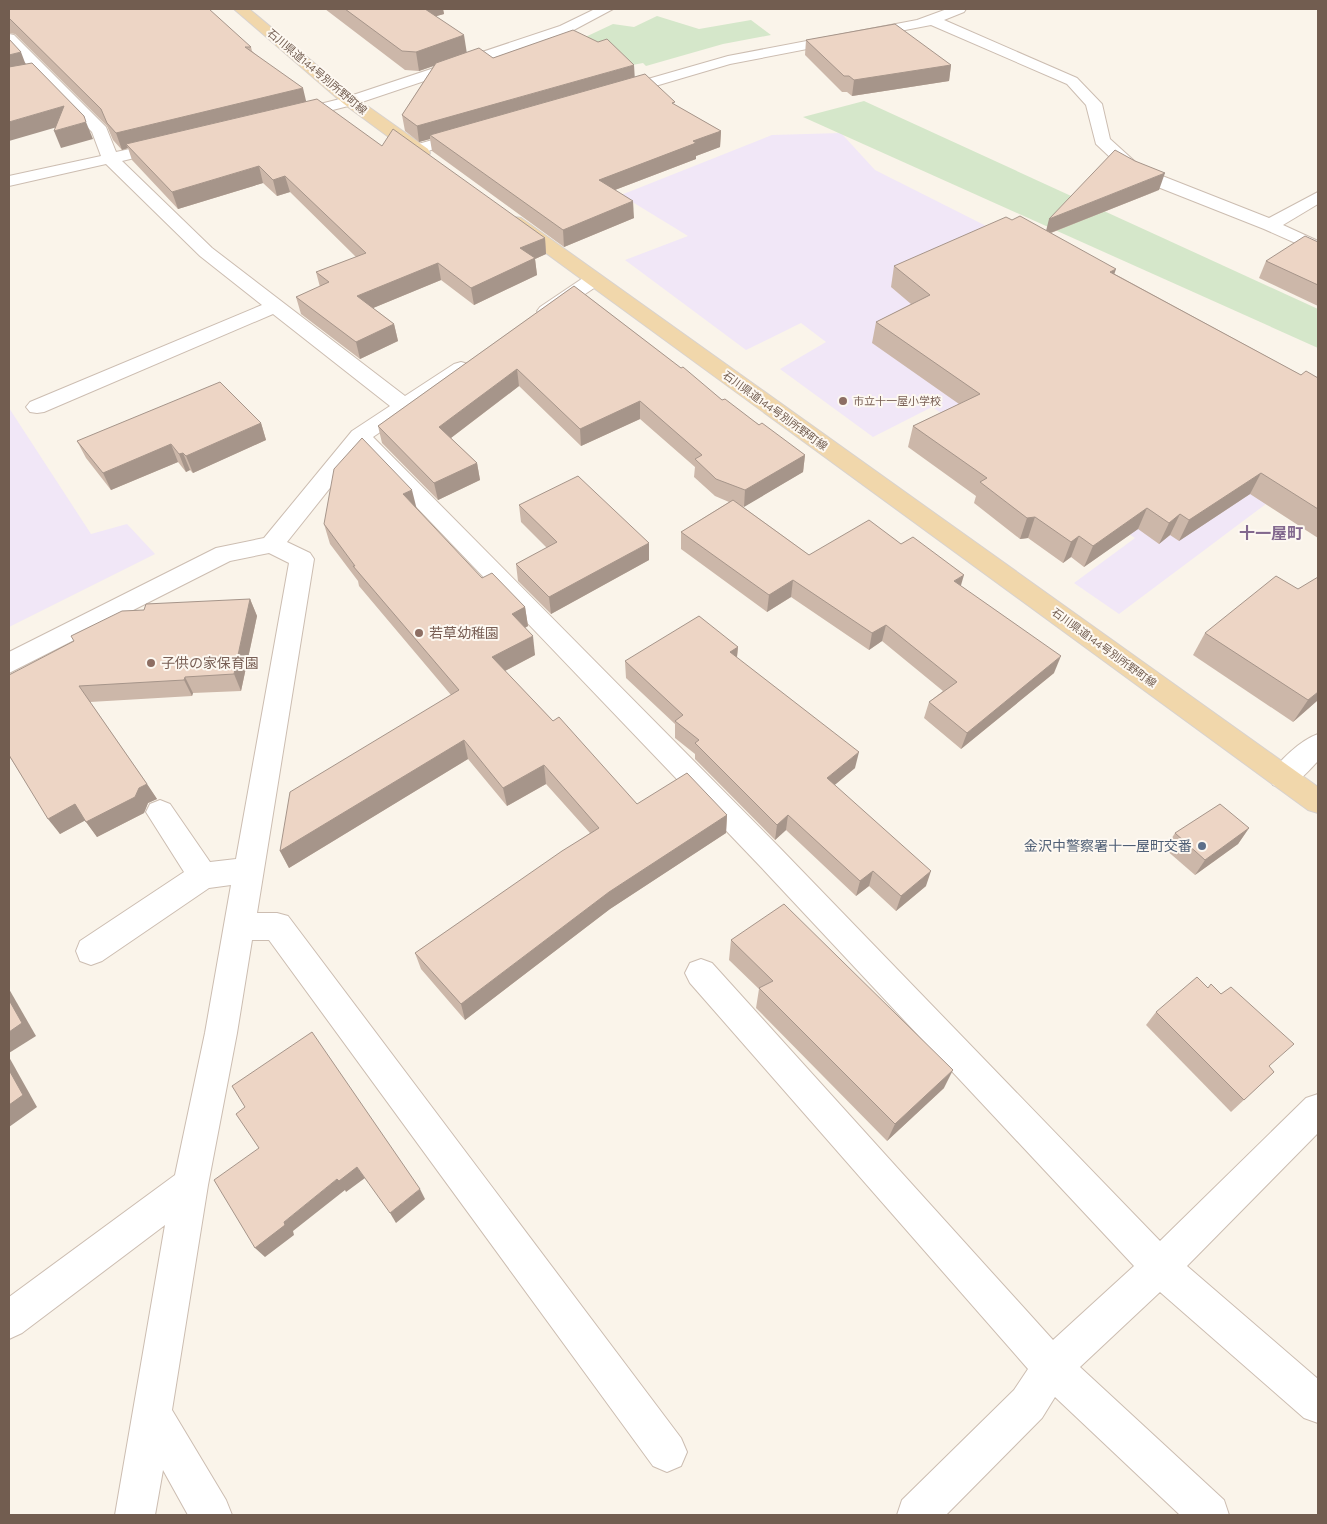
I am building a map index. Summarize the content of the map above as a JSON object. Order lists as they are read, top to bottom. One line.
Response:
{"streets":{"main road":["石川県道144号別所野町線"]},"districts":["十一屋町"],"places":["市立十一屋小学校","若草幼稚園","子供の家保育園","金沢中警察署十一屋町交番"]}
